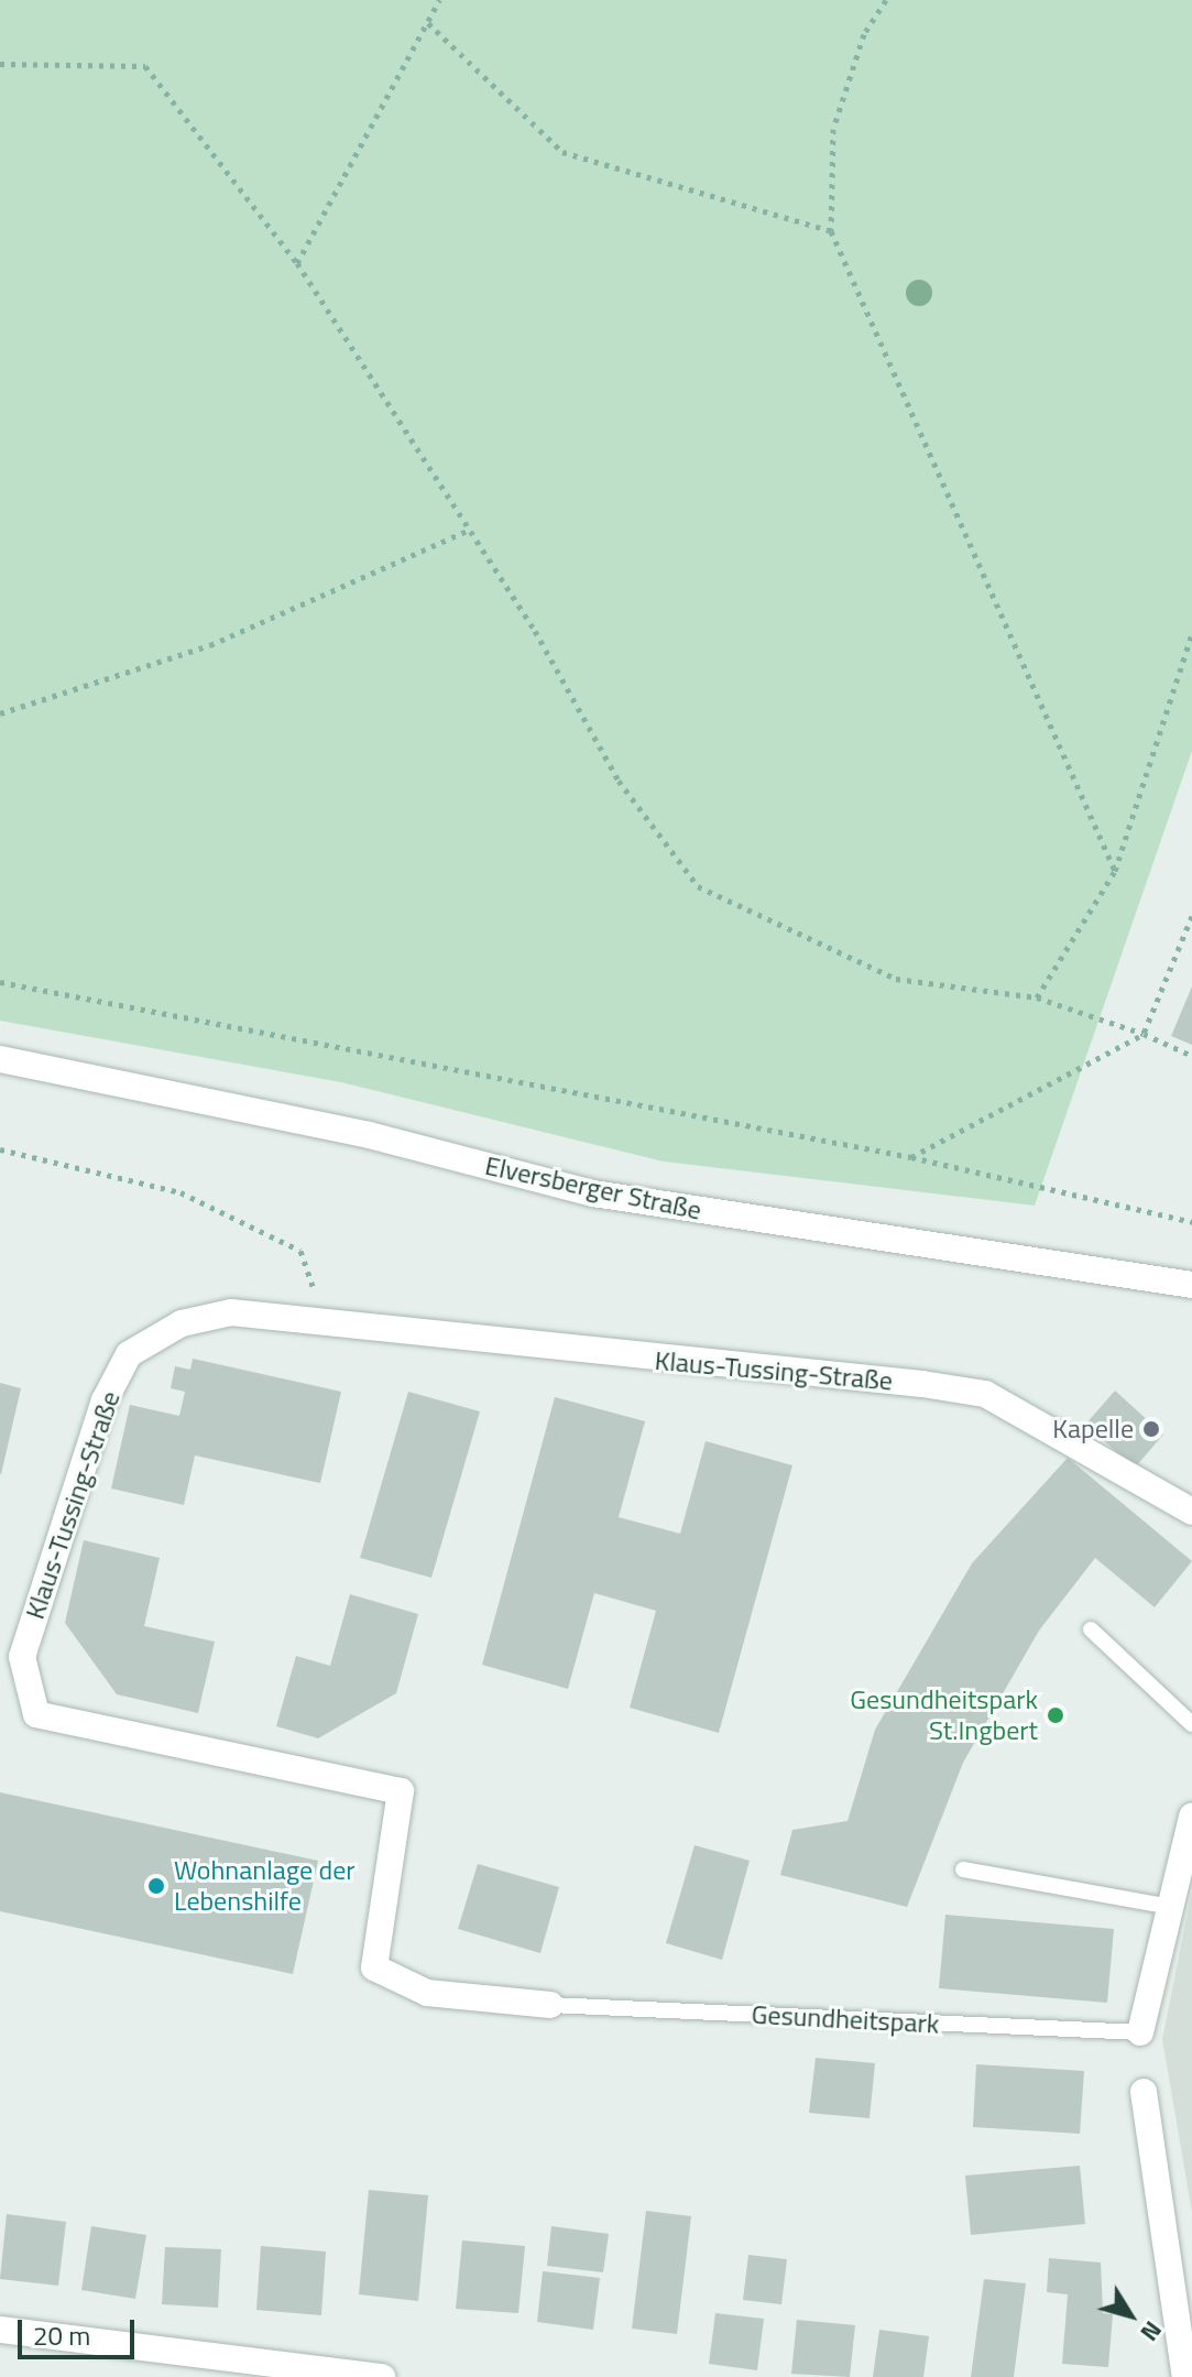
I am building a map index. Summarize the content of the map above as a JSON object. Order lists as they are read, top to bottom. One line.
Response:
{"streets":{"street":["Elversberger Straße","Klaus-Tussing-Straße"],"lane":["Gesundheitspark"]},"crossings":[["Klaus-Tussing-Straße","Gesundheitspark"]],"places":["Kapelle","Gesundheitspark St.Ingbert","Wohnanlage der Lebenshilfe"],"scale_bar":"20 m","north":"bottom right"}
